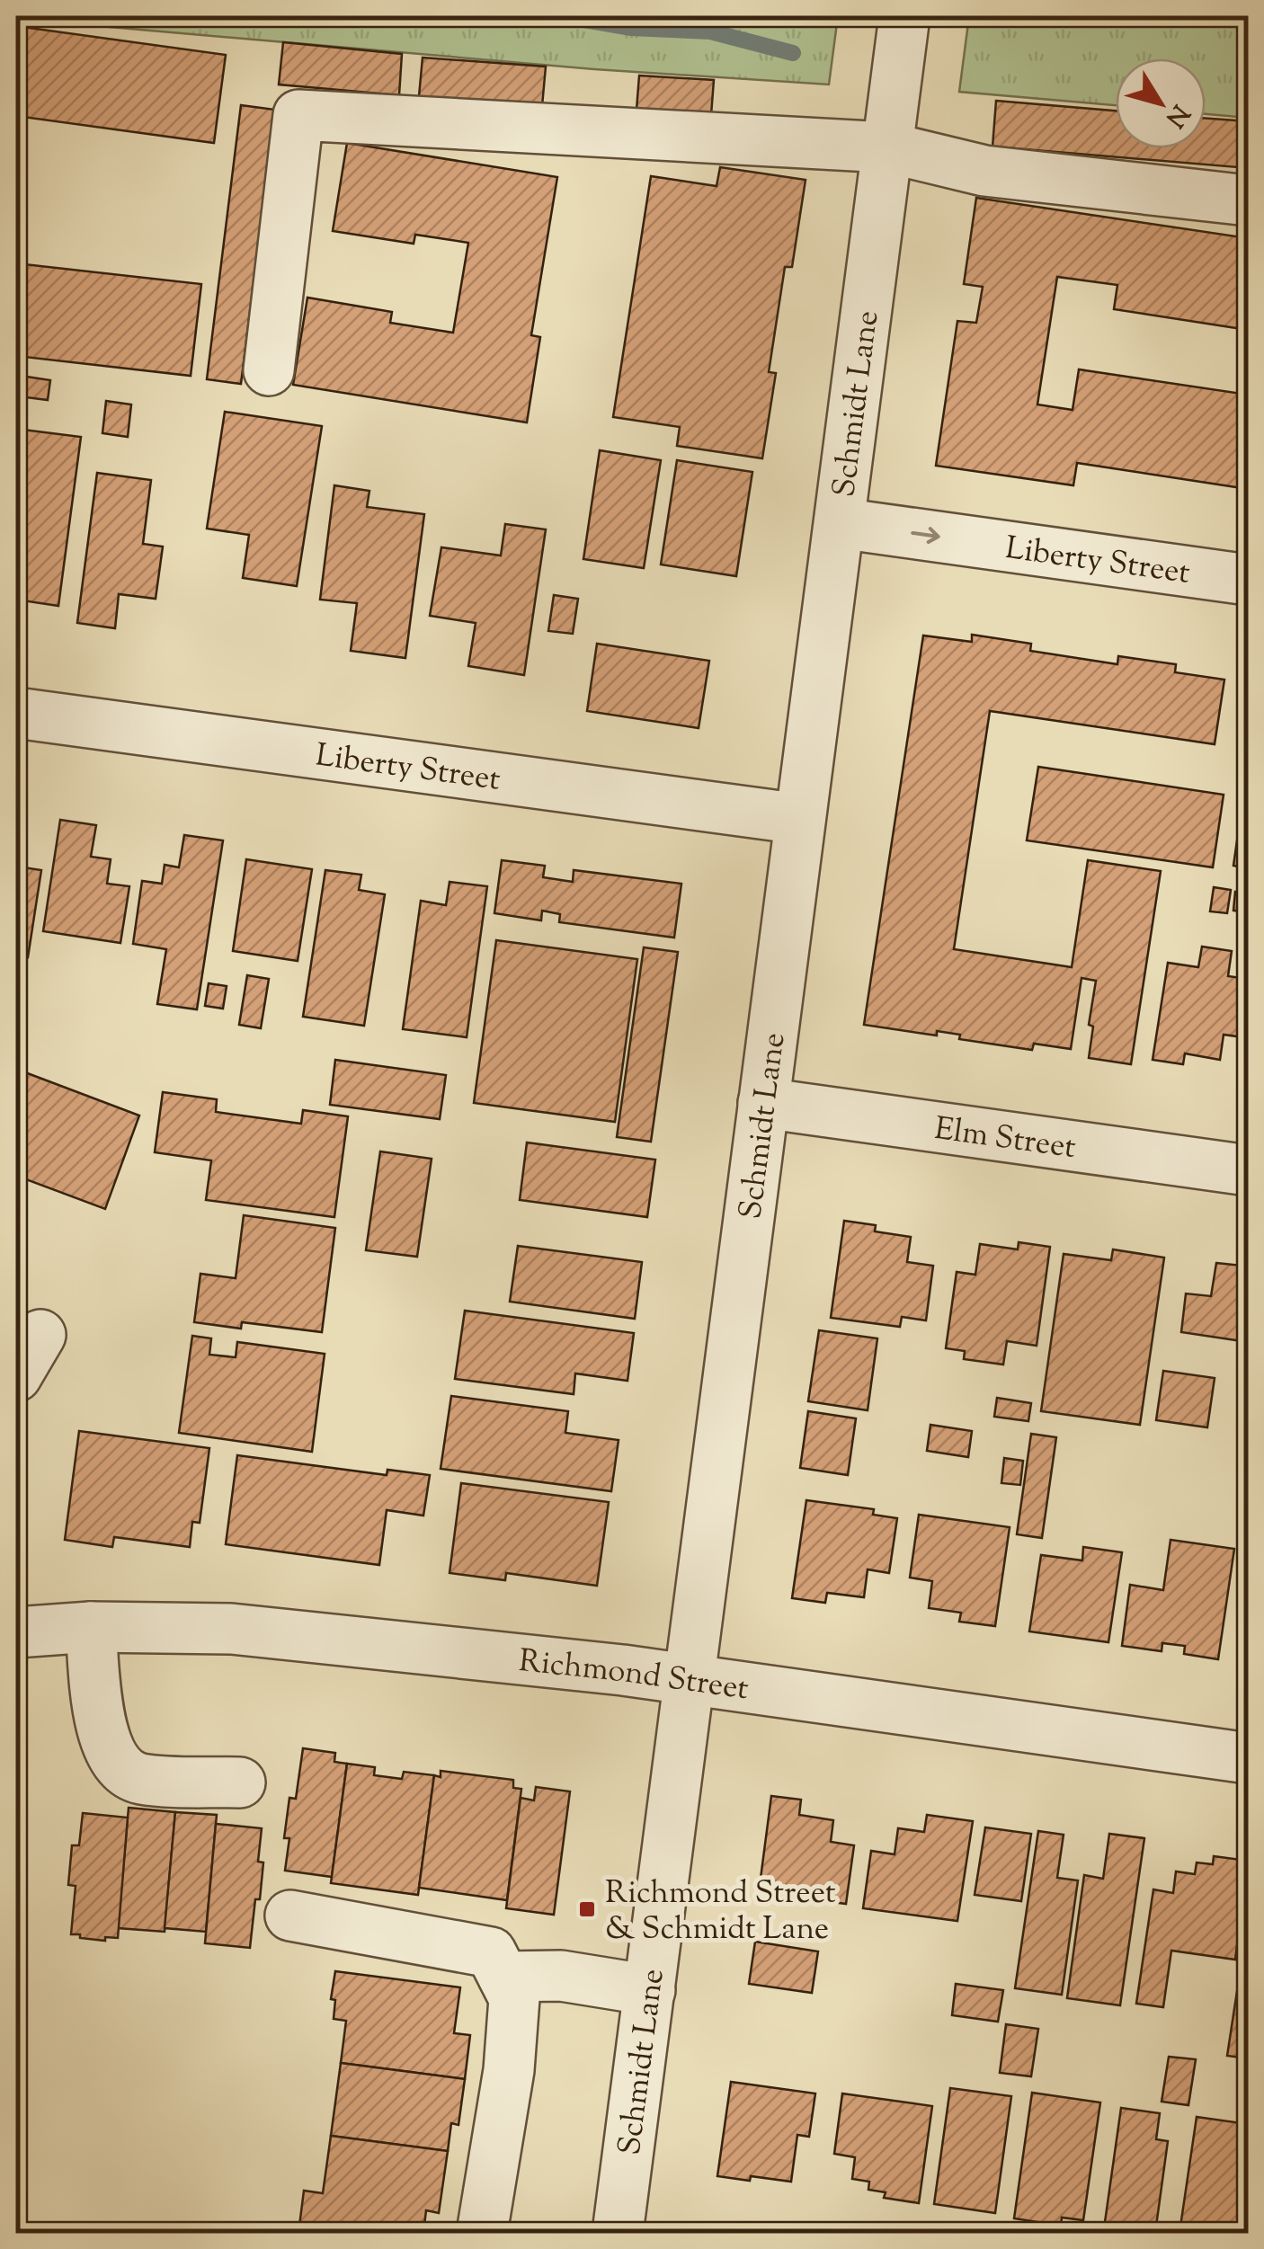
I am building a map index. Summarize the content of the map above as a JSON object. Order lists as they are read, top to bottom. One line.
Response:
{"streets":{"street":["Schmidt Lane","Liberty Street","Elm Street","Richmond Street"]},"crossings":[["Schmidt Lane","Liberty Street"],["Schmidt Lane","Elm Street"],["Schmidt Lane","Richmond Street"]],"places":{"transit":["Richmond Street & Schmidt Lane"]},"north":"bottom right"}
